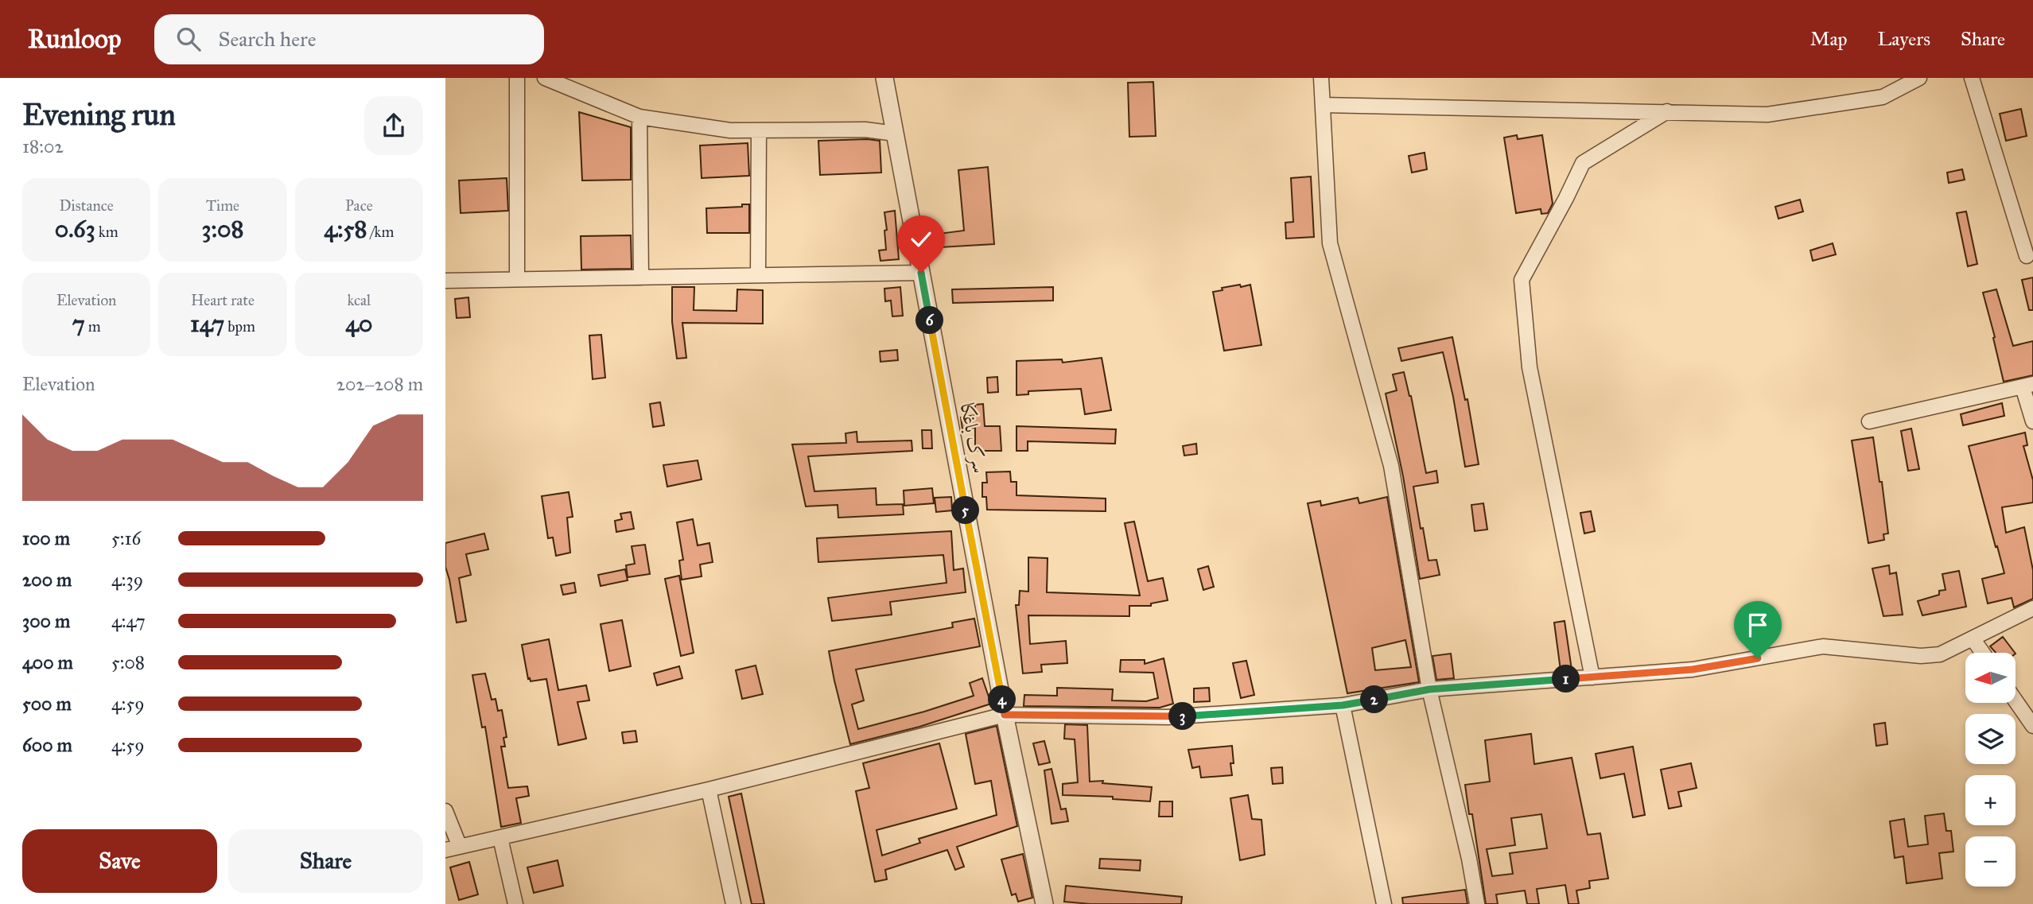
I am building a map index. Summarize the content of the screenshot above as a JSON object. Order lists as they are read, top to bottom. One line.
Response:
{"streets":{"street":["سرک باغکا"]},"north":"left","page":{"header":"Runloop","search":"Search here","nav":["Map","Layers","Share"],"heading":["Evening run","18:02"],"stats":[["Distance","0.63 km"],["Time","3:08"],["Pace","4:58 /km"],["Elevation","7 m"],["Heart rate","147 bpm"],["kcal","40"]],"pins":["6","5","1","2","4","3"],"chart":["Elevation","202–208 m"],"list":[{"name":"100 m","note":"5:16"},{"name":"200 m","note":"4:39"},{"name":"300 m","note":"4:47"},{"name":"400 m","note":"5:08"},{"name":"500 m","note":"4:59"},{"name":"600 m","note":"4:59"}],"map_buttons":["+","−"],"buttons":["Save","Share"]}}
